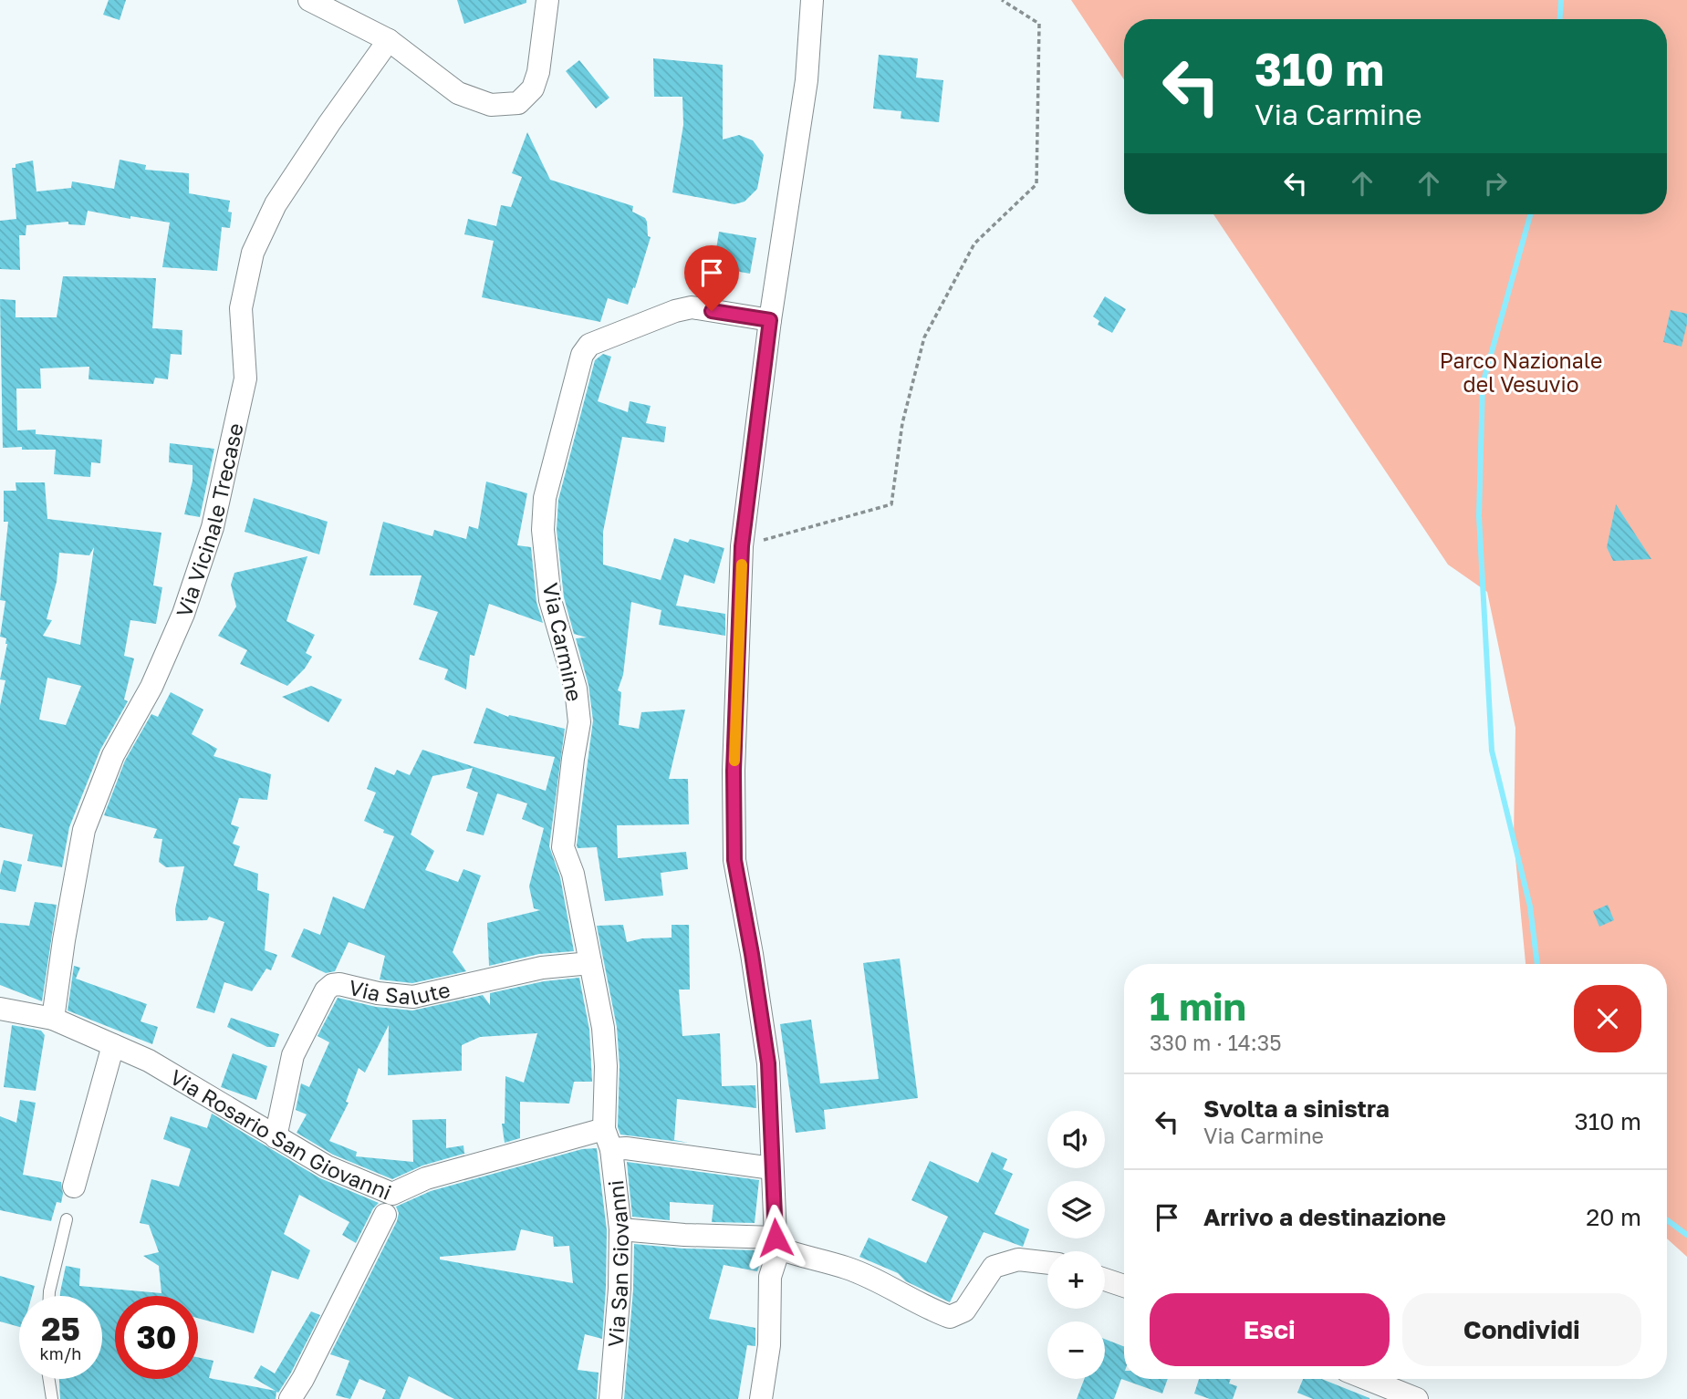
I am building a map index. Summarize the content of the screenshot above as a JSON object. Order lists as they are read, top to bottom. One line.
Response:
{"streets":{"street":["Via Vicinale Trecase","Via Carmine","Via Salute","Via Rosario San Giovanni","Via San Giovanni"]},"crossings":[["Via Vicinale Trecase","Via Rosario San Giovanni"],["Via Carmine","Via Salute"],["Via Carmine","Via Rosario San Giovanni"],["Via Carmine","Via San Giovanni"],["Via Salute","Via Rosario San Giovanni"],["Via Rosario San Giovanni","Via San Giovanni"]],"parks":["Parco Nazionale del Vesuvio"],"page":{"turn":["310 m","Via Carmine"],"heading":["1 min","330 m · 14:35"],"list":[{"name":"Svolta a sinistra","note":"Via Carmine","value":"310 m"},{"name":"Arrivo a destinazione","value":"20 m"}],"map_buttons":["+","−"],"buttons":["Esci","Condividi"],"speed":"25 km/h","limit":"30"}}
